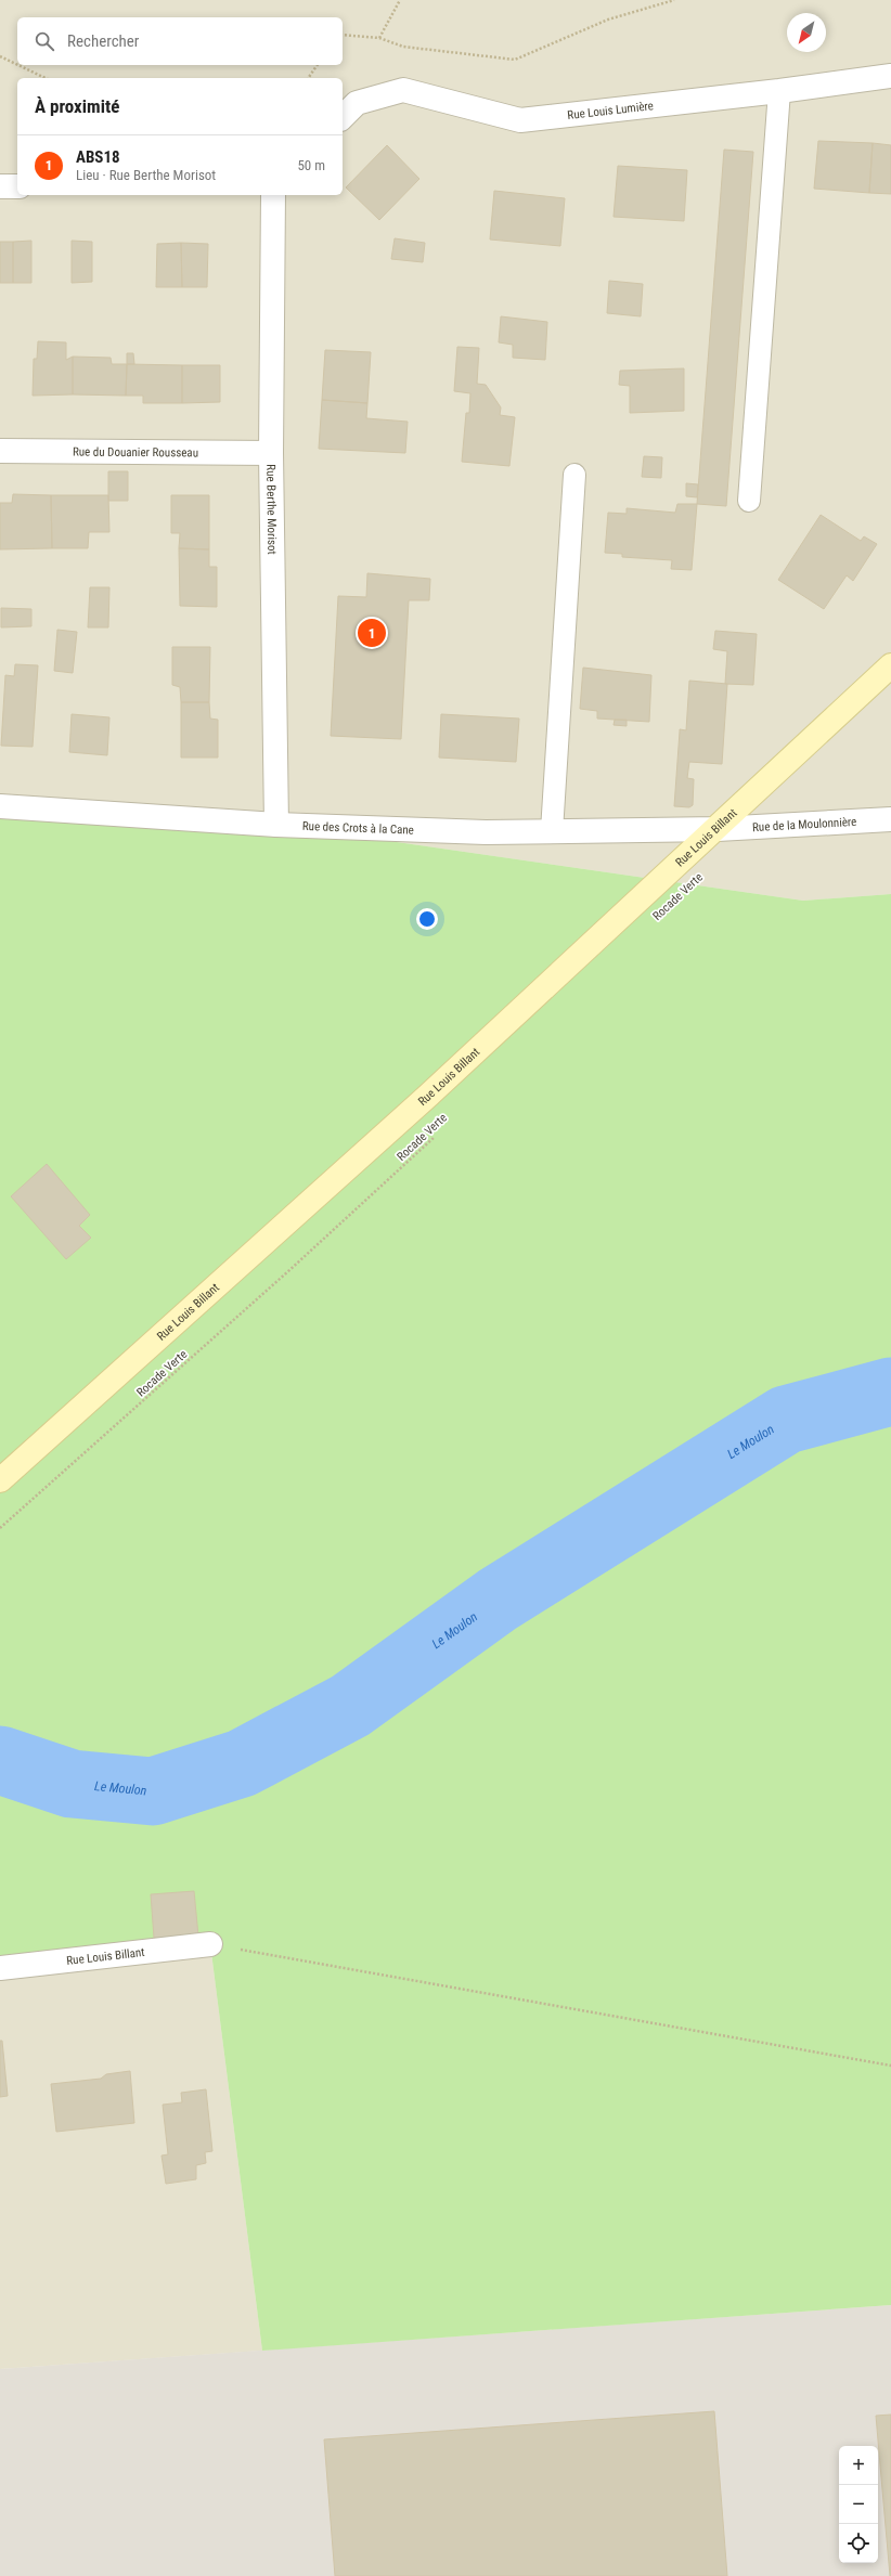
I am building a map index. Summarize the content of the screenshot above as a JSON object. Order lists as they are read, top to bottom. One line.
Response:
{"streets":{"street":["Rue Louis Lumière","Rue du Douanier Rousseau","Rue Berthe Morisot","Rue de la Moulonnière","Rue des Crots à la Cane","Rue Louis Billant"],"path":["Rocade Verte"]},"crossings":[["Rue du Douanier Rousseau","Rue Berthe Morisot"],["Rue Berthe Morisot","Rue des Crots à la Cane"],["Rue de la Moulonnière","Rue des Crots à la Cane"],["Rue de la Moulonnière","Rue Louis Billant"],["Rue des Crots à la Cane","Rue Louis Billant"]],"water":["Le Moulon"],"north":"bottom left","page":{"search":"Rechercher","heading":"À proximité","list":[{"mark":"1","name":"ABS18","note":"Lieu · Rue Berthe Morisot","value":"50 m"}],"pins":"1","map_buttons":["+","−"]}}
